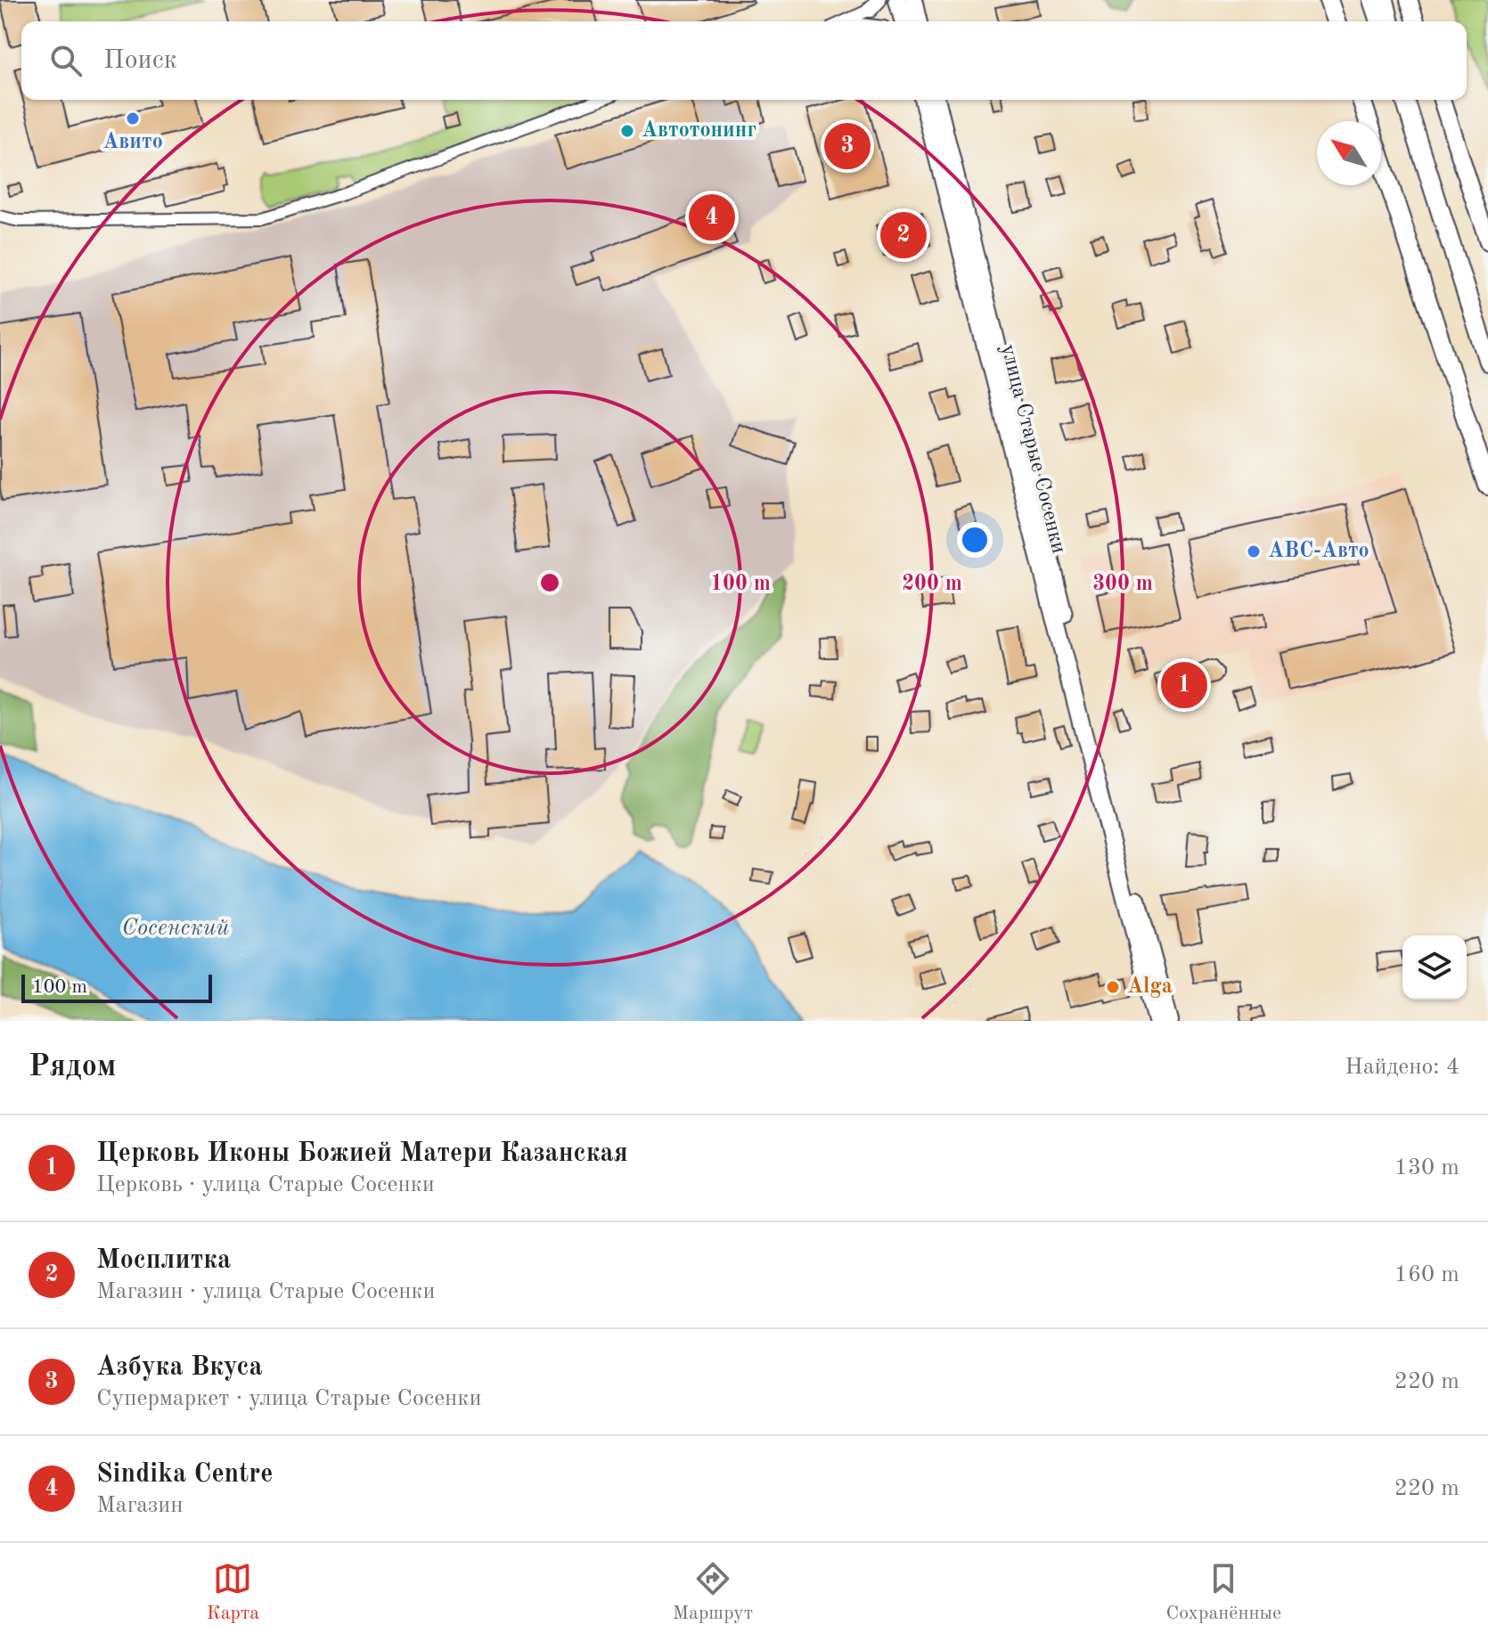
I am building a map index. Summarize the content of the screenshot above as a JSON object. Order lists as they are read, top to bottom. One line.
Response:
{"streets":{"main road":["улица Старые Сосенки"]},"water":["Сосенский"],"places":["Авито","Автотонинг","АВС-Авто","Alga"],"scale_bar":"100 m","north":"top left","page":{"search":"Поиск","pins":["3","4","2","1"],"scale":"100 m","heading":["Рядом","Найдено: 4"],"list":[{"mark":"1","name":"Церковь Иконы Божией Матери Казанская","note":"Церковь · улица Старые Сосенки","value":"130 m"},{"mark":"2","name":"Мосплитка","note":"Магазин · улица Старые Сосенки","value":"160 m"},{"mark":"3","name":"Азбука Вкуса","note":"Супермаркет · улица Старые Сосенки","value":"220 m"},{"mark":"4","name":"Sindika Centre","note":"Магазин","value":"220 m"}],"nav":["Карта","Маршрут","Сохранённые"]},"rings":["100 m","200 m","300 m"]}
